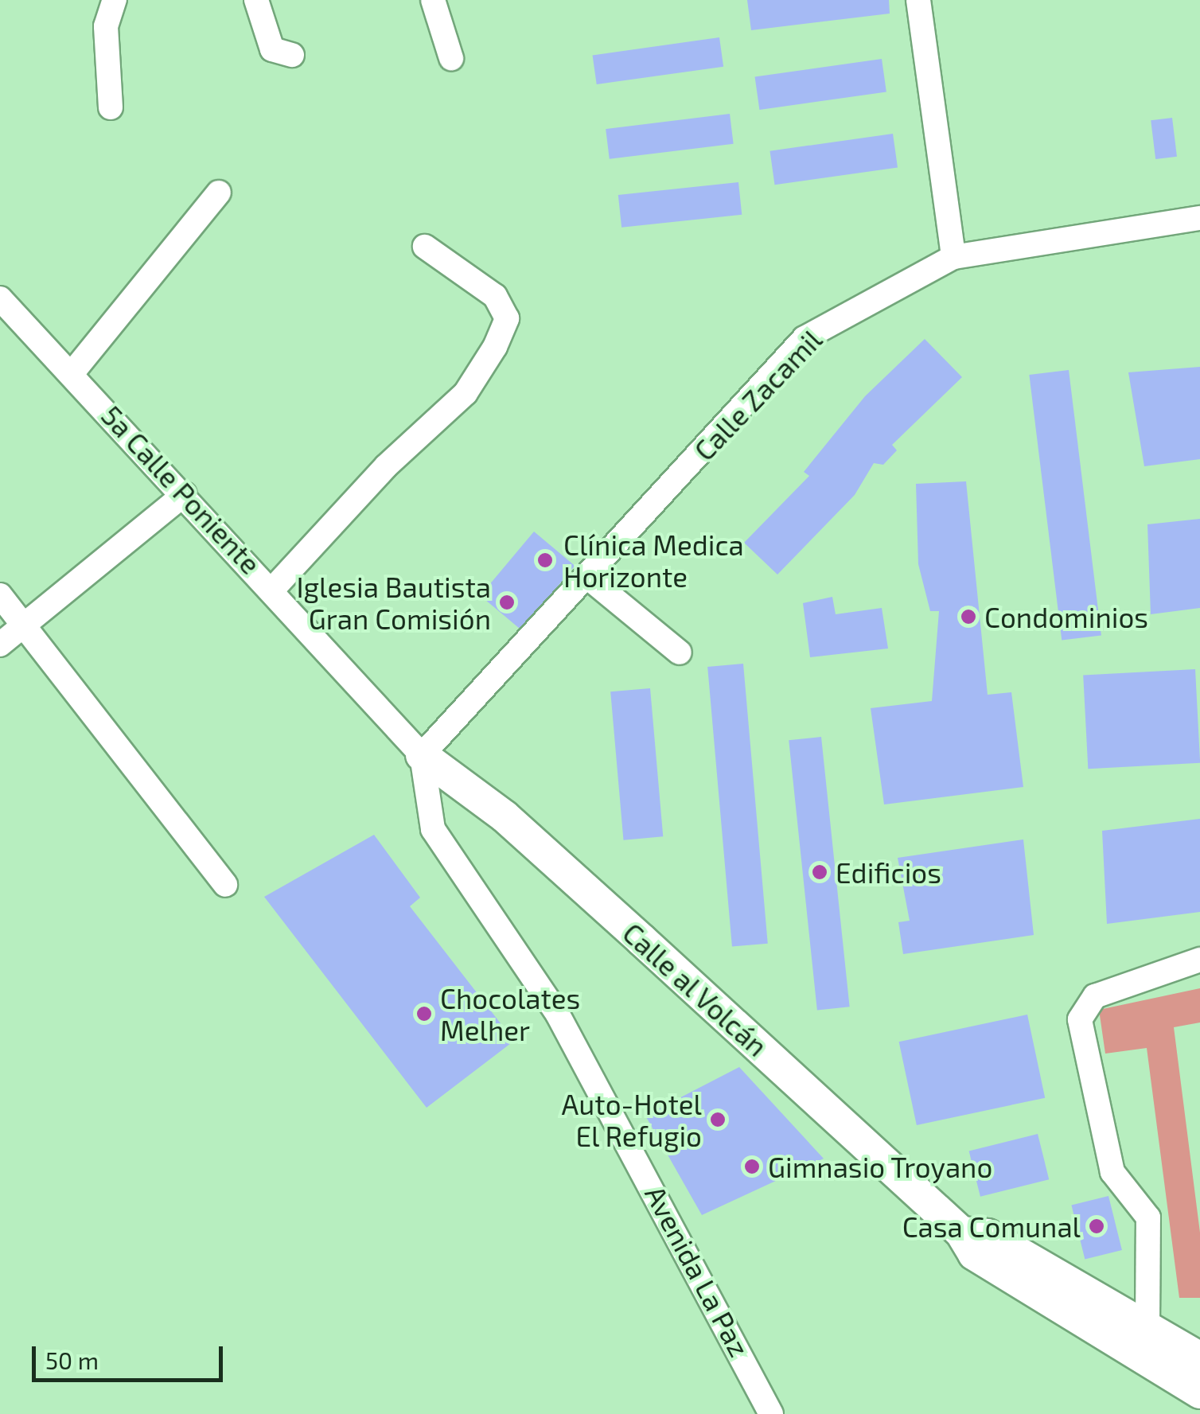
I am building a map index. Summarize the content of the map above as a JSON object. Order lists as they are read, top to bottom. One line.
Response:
{"streets":{"main road":["Calle al Volcán"],"street":["Calle Zacamil","5a Calle Poniente","Avenida La Paz"]},"crossings":[["Calle Zacamil","5a Calle Poniente"],["Calle Zacamil","Calle al Volcán"],["Calle Zacamil","Avenida La Paz"],["5a Calle Poniente","Calle al Volcán"],["5a Calle Poniente","Avenida La Paz"],["Calle al Volcán","Avenida La Paz"]],"places":["Clínica Medica Horizonte","Iglesia Bautista Gran Comisión","Condominios","Edificios","Chocolates Melher","Auto-Hotel El Refugio","Gimnasio Troyano","Casa Comunal"],"scale_bar":"50 m"}
